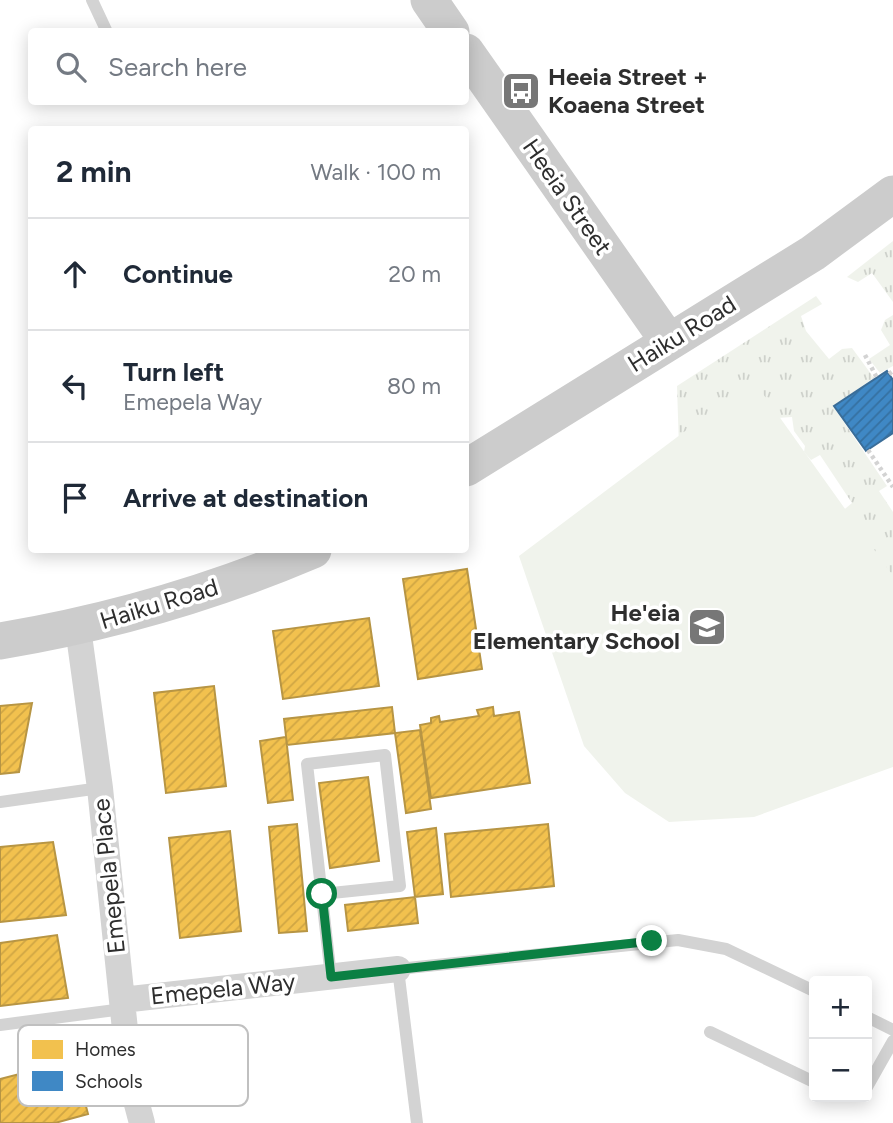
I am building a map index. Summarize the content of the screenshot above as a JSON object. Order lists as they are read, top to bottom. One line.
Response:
{"streets":{"main road":["Heeia Street","Haiku Road"],"street":["Emepela Place","Emepela Way"]},"crossings":[["Heeia Street","Haiku Road"],["Haiku Road","Emepela Place"],["Emepela Place","Emepela Way"]],"places":{"bus stop":["Heeia Street + Koaena Street"],"school or university":["He'eia Elementary School"]},"legend":["Homes","Schools"],"page":{"search":"Search here","heading":["2 min","Walk · 100 m"],"list":[["Continue","20 m"],["Turn left","Emepela Way","80 m"],"Arrive at destination"],"map_buttons":["+","−"]}}
